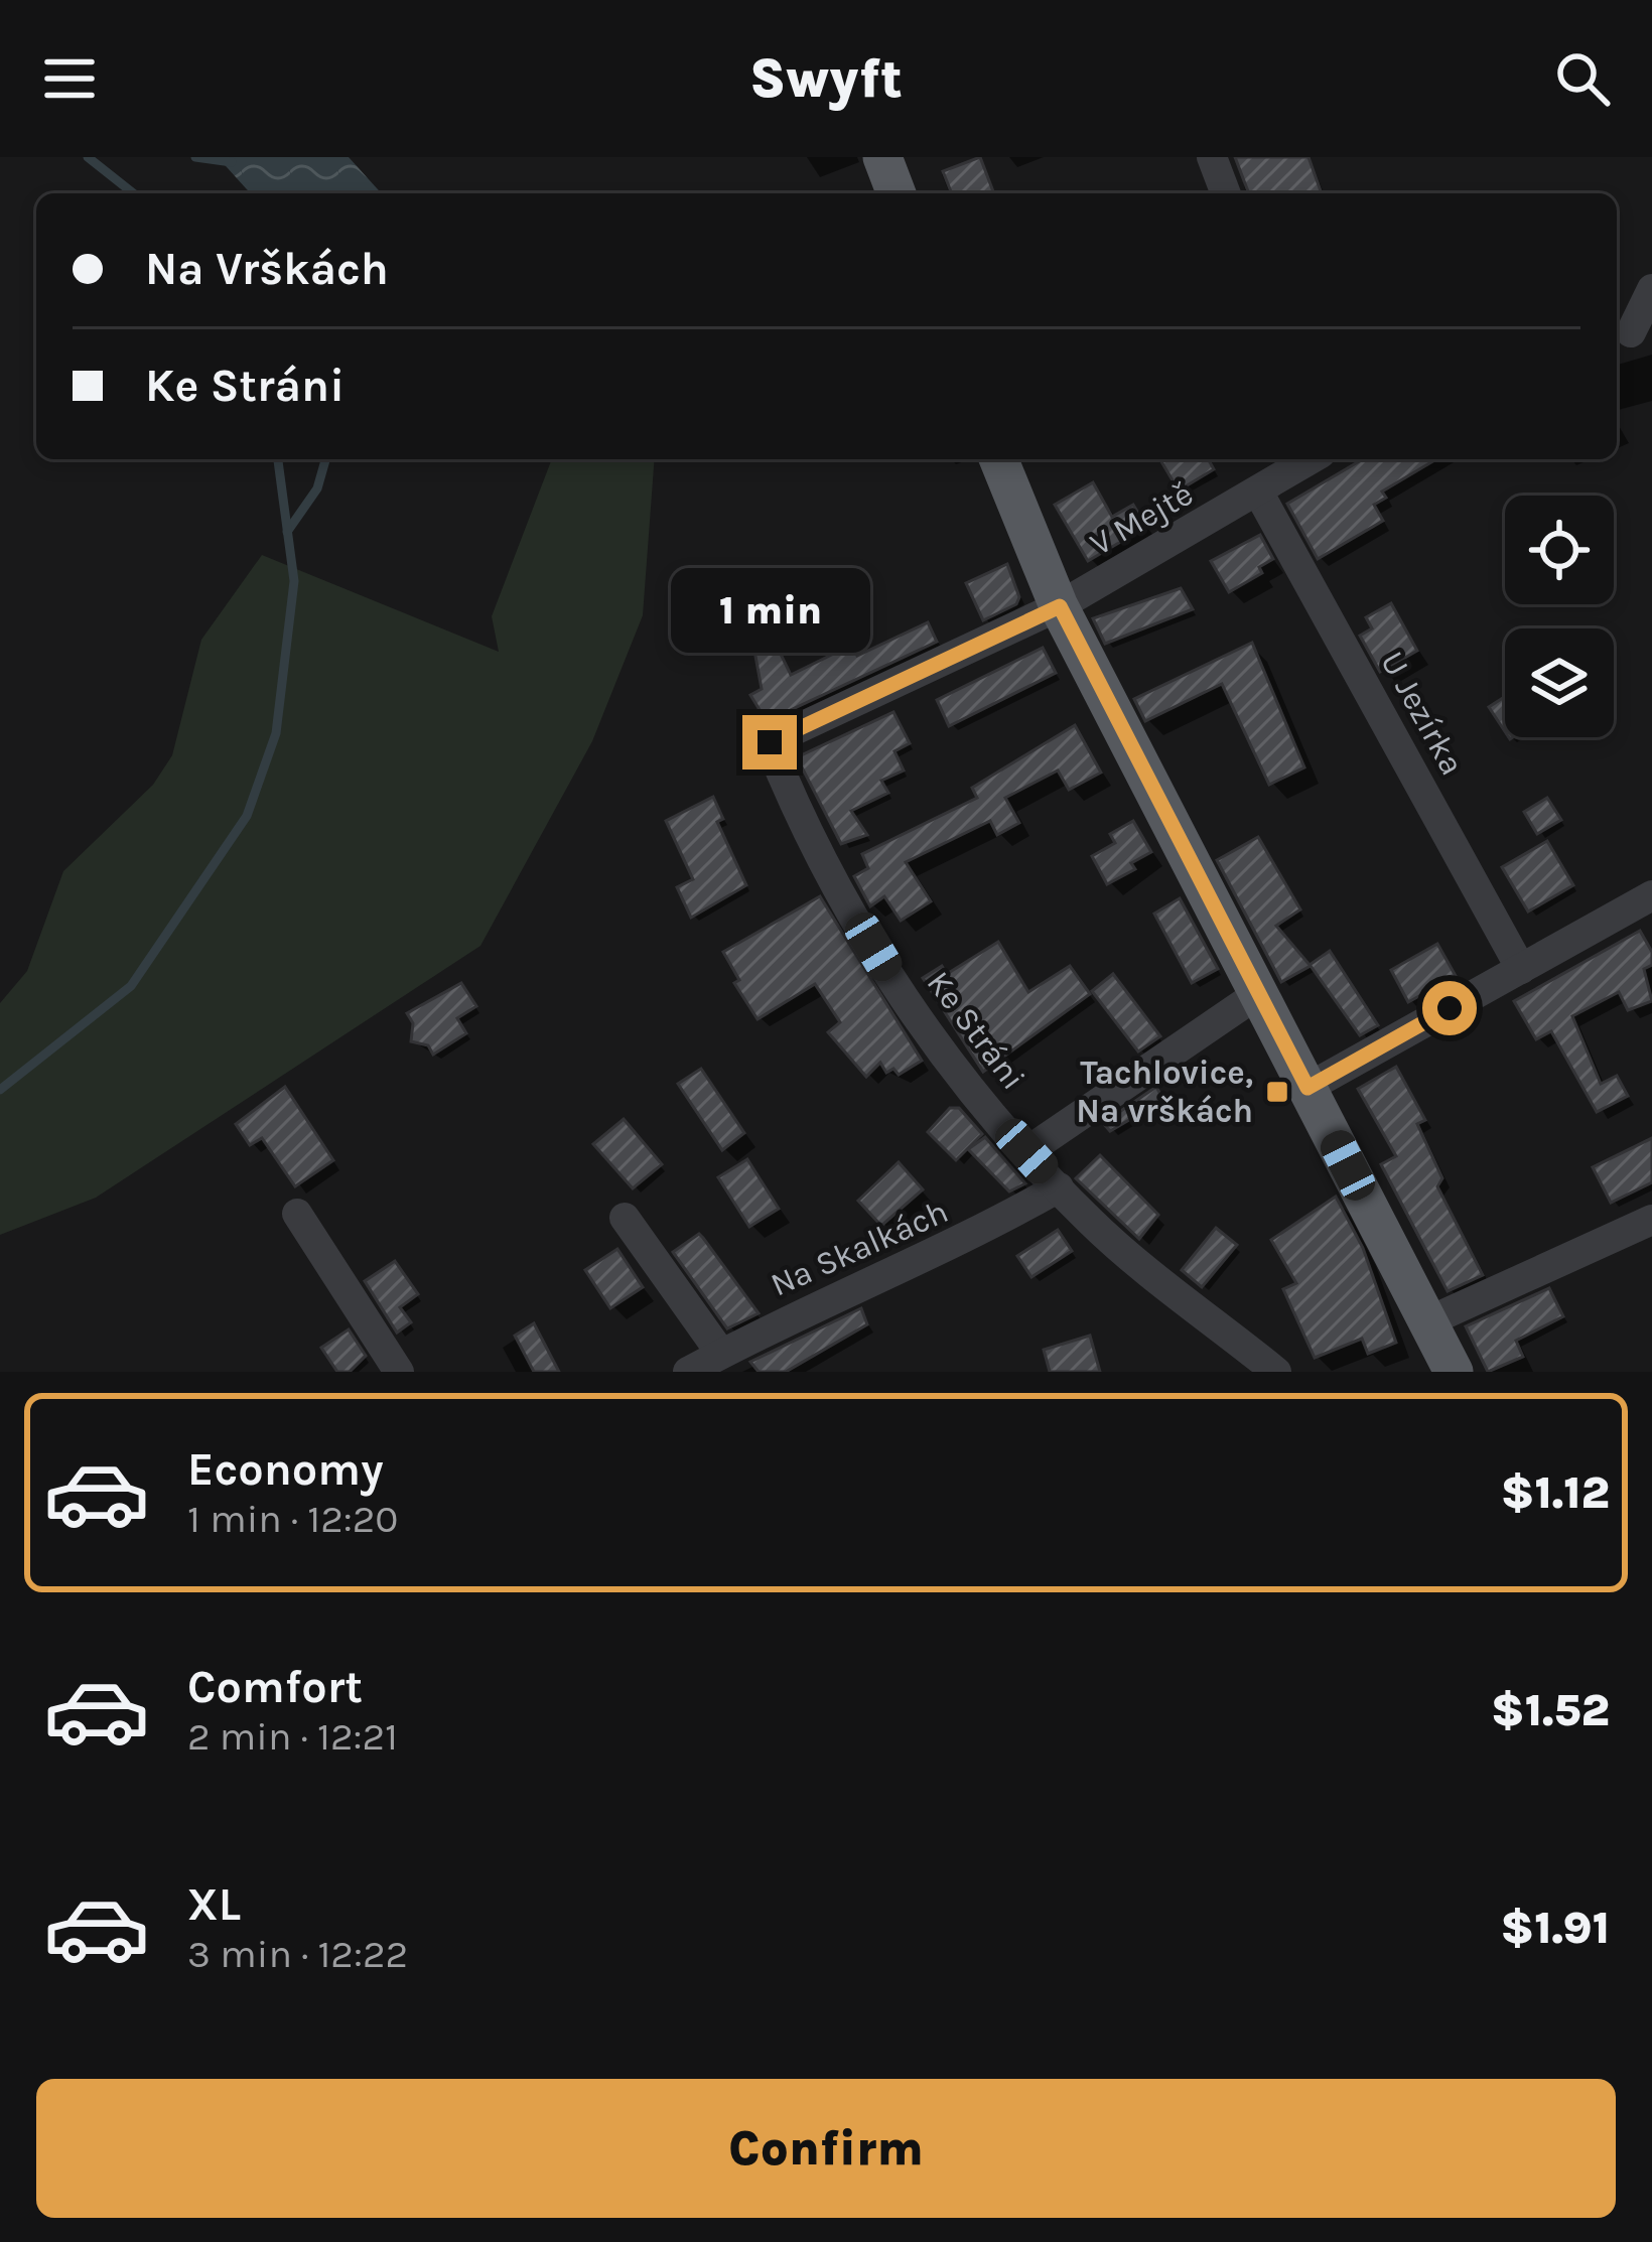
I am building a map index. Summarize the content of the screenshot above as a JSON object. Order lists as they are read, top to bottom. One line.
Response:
{"streets":{"street":["V Mejtě","U Jezírka","Ke Stráni","Na Skalkách"]},"crossings":[["V Mejtě","U Jezírka"],["V Mejtě","Ke Stráni"],["Ke Stráni","Na Skalkách"]],"places":{"transit":["Tachlovice, Na vrškách"]},"page":{"header":"Swyft","banner":["Na Vrškách","Ke Stráni"],"bubble":"1 min","list":[{"name":"Economy","note":"1 min · 12:20","value":"$1.12"},{"name":"Comfort","note":"2 min · 12:21","value":"$1.52"},{"name":"XL","note":"3 min · 12:22","value":"$1.91"}],"buttons":"Confirm"}}
